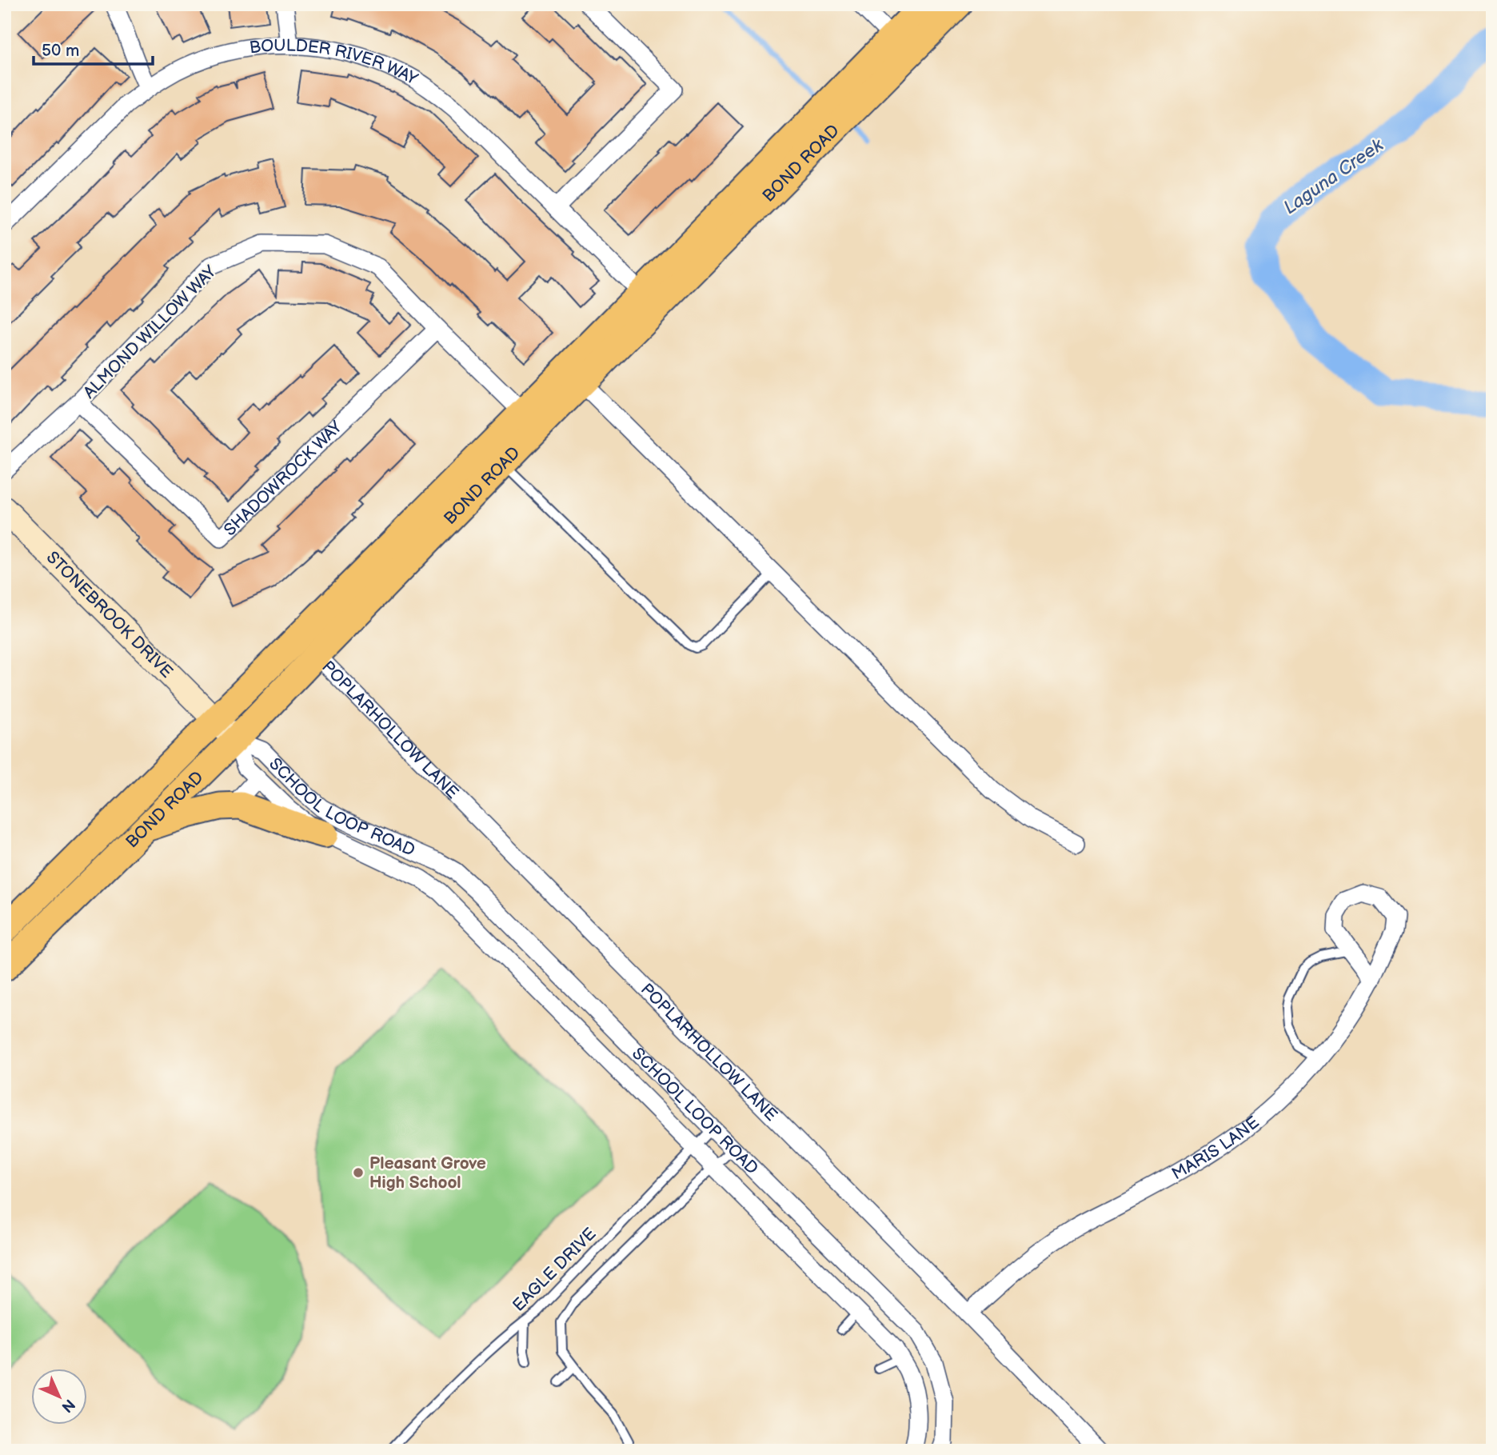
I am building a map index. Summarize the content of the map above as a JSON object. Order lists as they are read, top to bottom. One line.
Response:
{"streets":{"main road":["BOND ROAD"],"street":["BOULDER RIVER WAY","ALMOND WILLOW WAY","SHADOWROCK WAY","STONEBROOK DRIVE","POPLARHOLLOW LANE","SCHOOL LOOP ROAD","MARIS LANE"],"lane":["EAGLE DRIVE"]},"crossings":[["BOULDER RIVER WAY","BOND ROAD"],["BOND ROAD","ALMOND WILLOW WAY"],["BOND ROAD","STONEBROOK DRIVE"],["BOND ROAD","POPLARHOLLOW LANE"],["BOND ROAD","SCHOOL LOOP ROAD"],["ALMOND WILLOW WAY","SHADOWROCK WAY"],["STONEBROOK DRIVE","SCHOOL LOOP ROAD"],["POPLARHOLLOW LANE","MARIS LANE"],["SCHOOL LOOP ROAD","EAGLE DRIVE"]],"water":["Laguna Creek"],"places":["Pleasant Grove High School"],"scale_bar":"50 m","north":"bottom right"}
